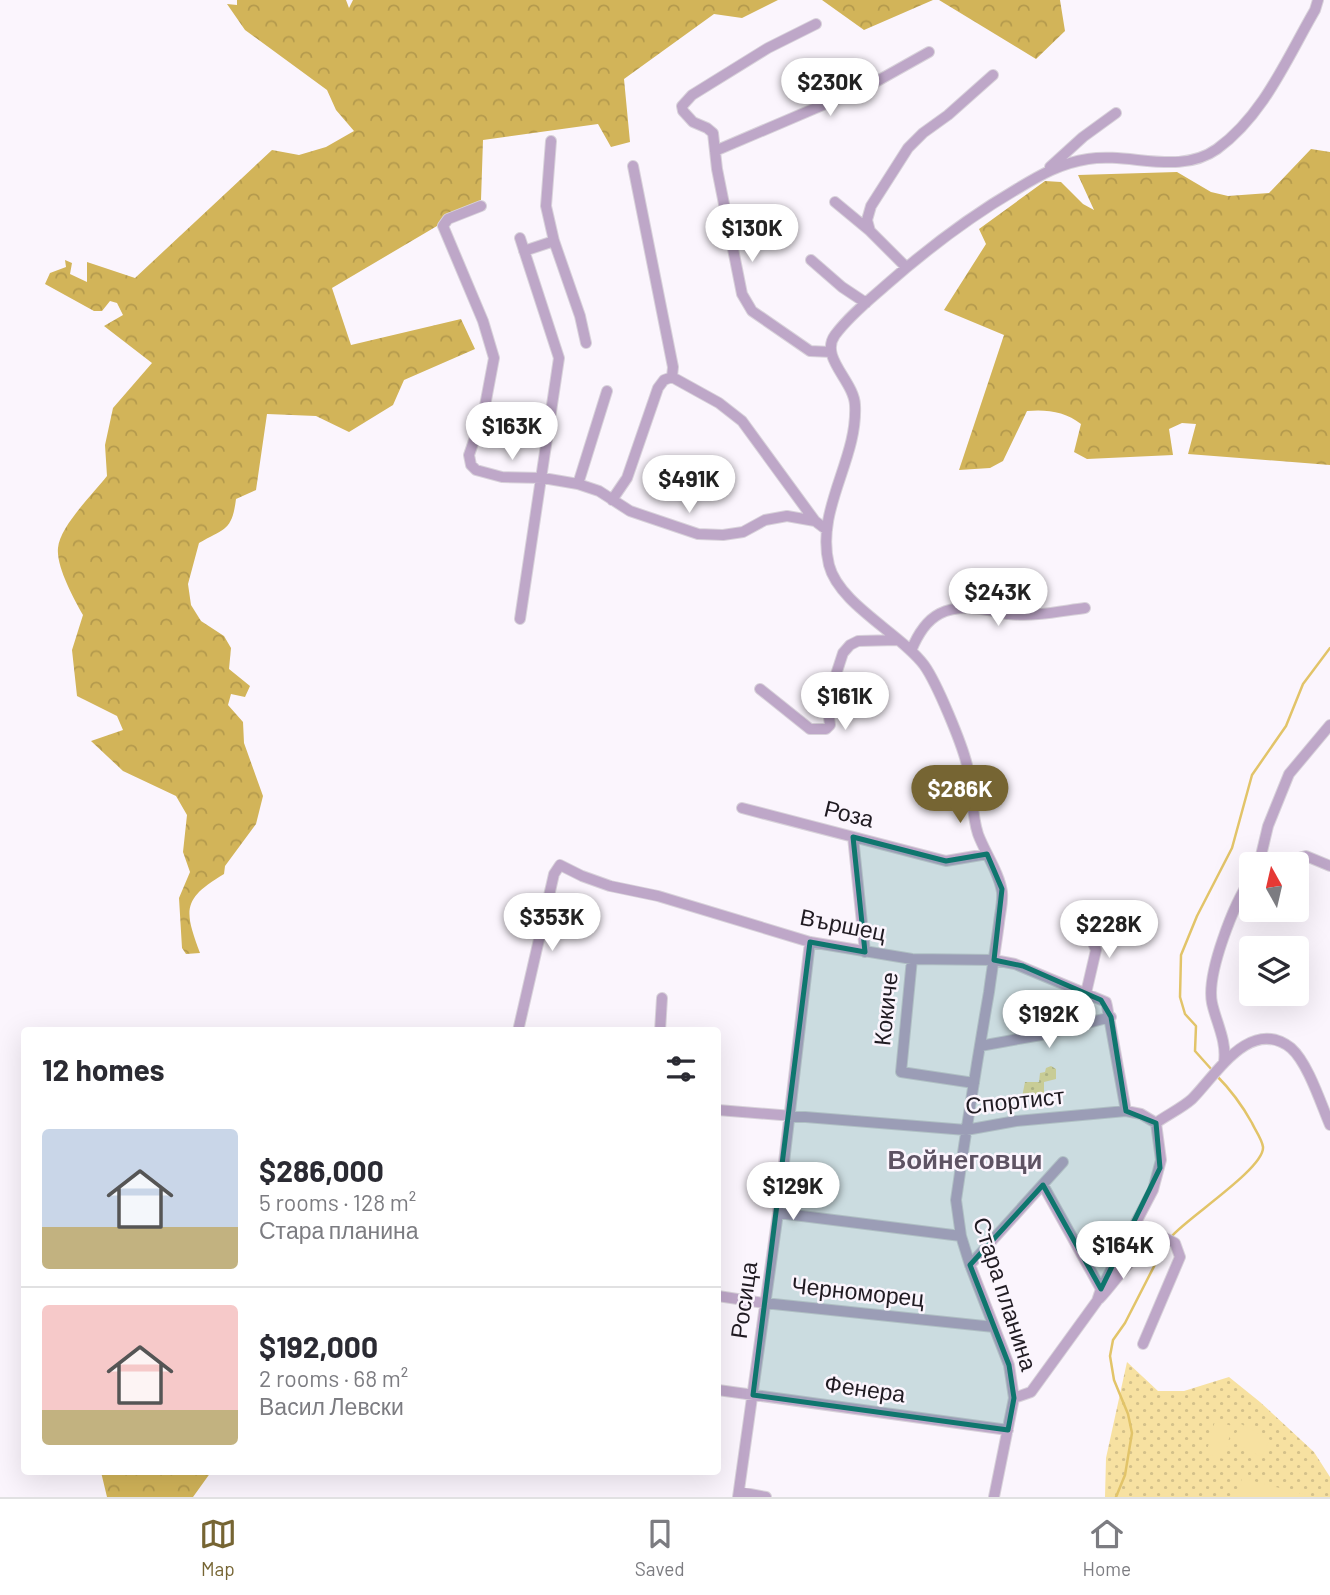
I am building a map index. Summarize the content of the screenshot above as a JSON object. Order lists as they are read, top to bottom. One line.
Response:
{"streets":{"street":["Роза","Вършец","Кокиче","Спортист","Черноморец","Стара планина","Росица","Фенера"]},"crossings":[["Роза","Стара планина"],["Вършец","Кокиче"],["Вършец","Стара планина"],["Вършец","Росица"],["Кокиче","Стара планина"],["Спортист","Стара планина"],["Спортист","Росица"],["Черноморец","Стара планина"],["Черноморец","Росица"],["Стара планина","Фенера"],["Росица","Фенера"]],"districts":["Войнеговци"],"north":"top","page":{"price":["$230K","$130K","$163K","$491K","$243K","$161K","$286K","$353K","$228K","$192K","$129K","$164K"],"heading":"12 homes","list":[{"name":"$286,000","note":"5 rooms · 128 m² · Стара планина"},{"name":"$192,000","note":"2 rooms · 68 m² · Васил Левски"}],"tabs":["Map","Saved","Home"]}}
